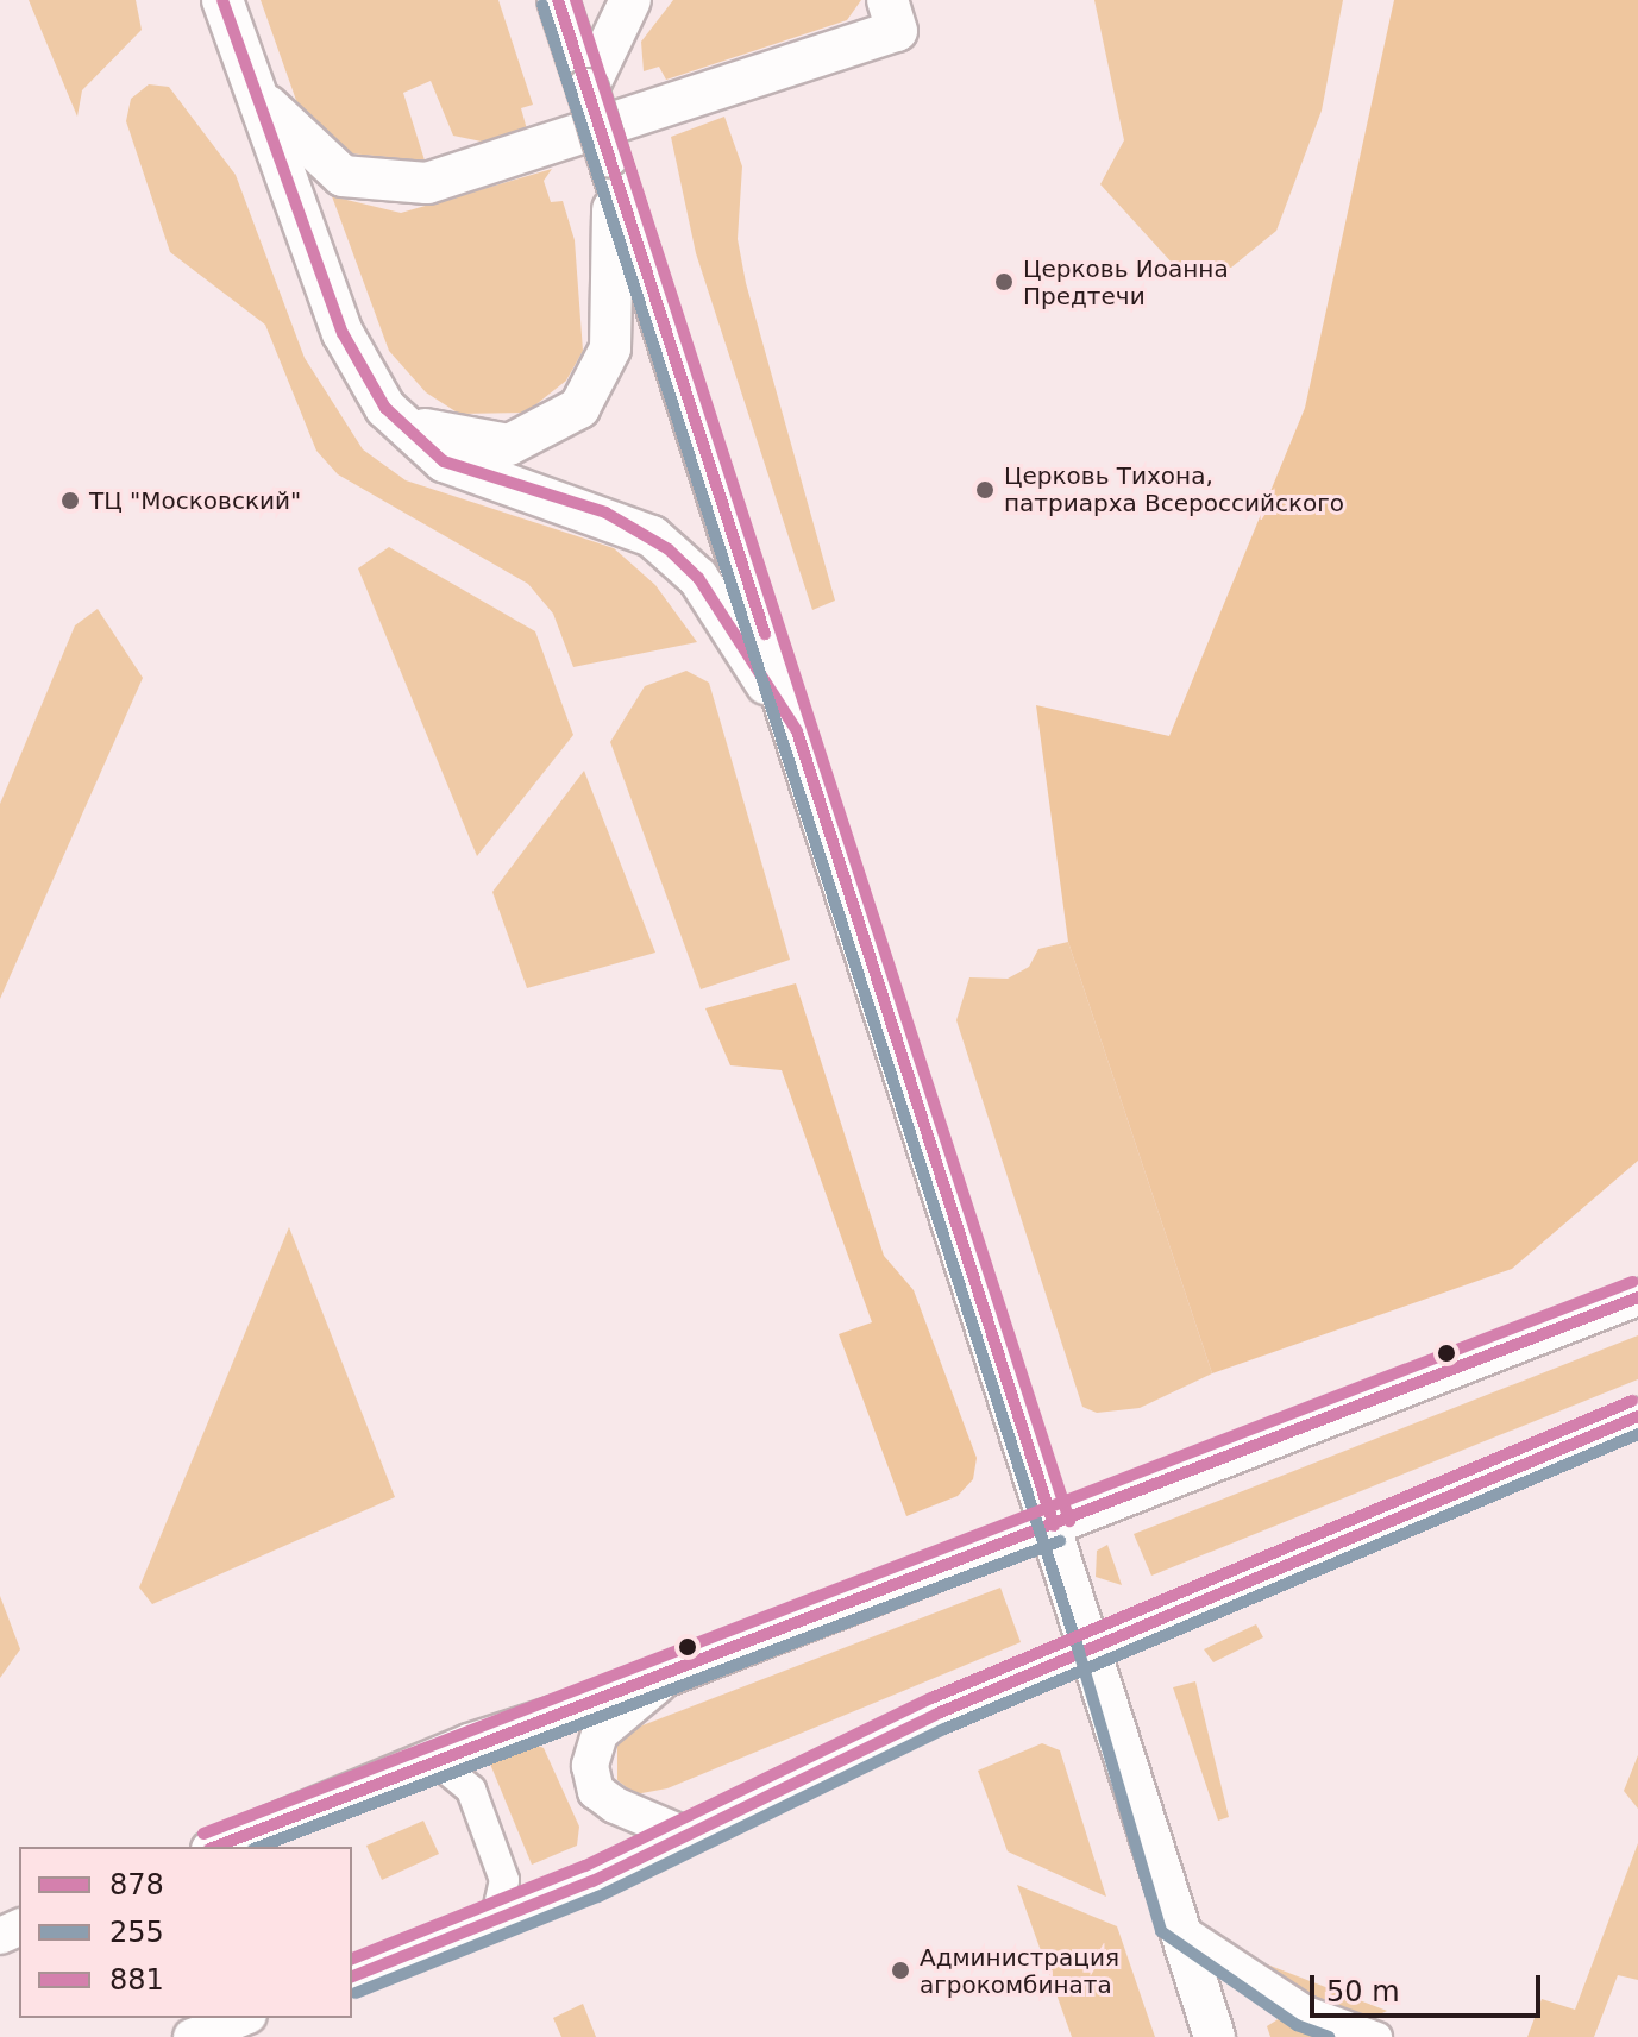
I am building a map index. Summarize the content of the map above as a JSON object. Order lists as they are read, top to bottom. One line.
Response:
{"places":["Церковь Иоанна Предтечи","Церковь Тихона, патриарха Всероссийского","ТЦ \"Московский\"","Администрация агрокомбината"],"lines":["transit line 878","transit line 881","transit line 255"],"legend":["878","255","881"],"scale_bar":"50 m"}
